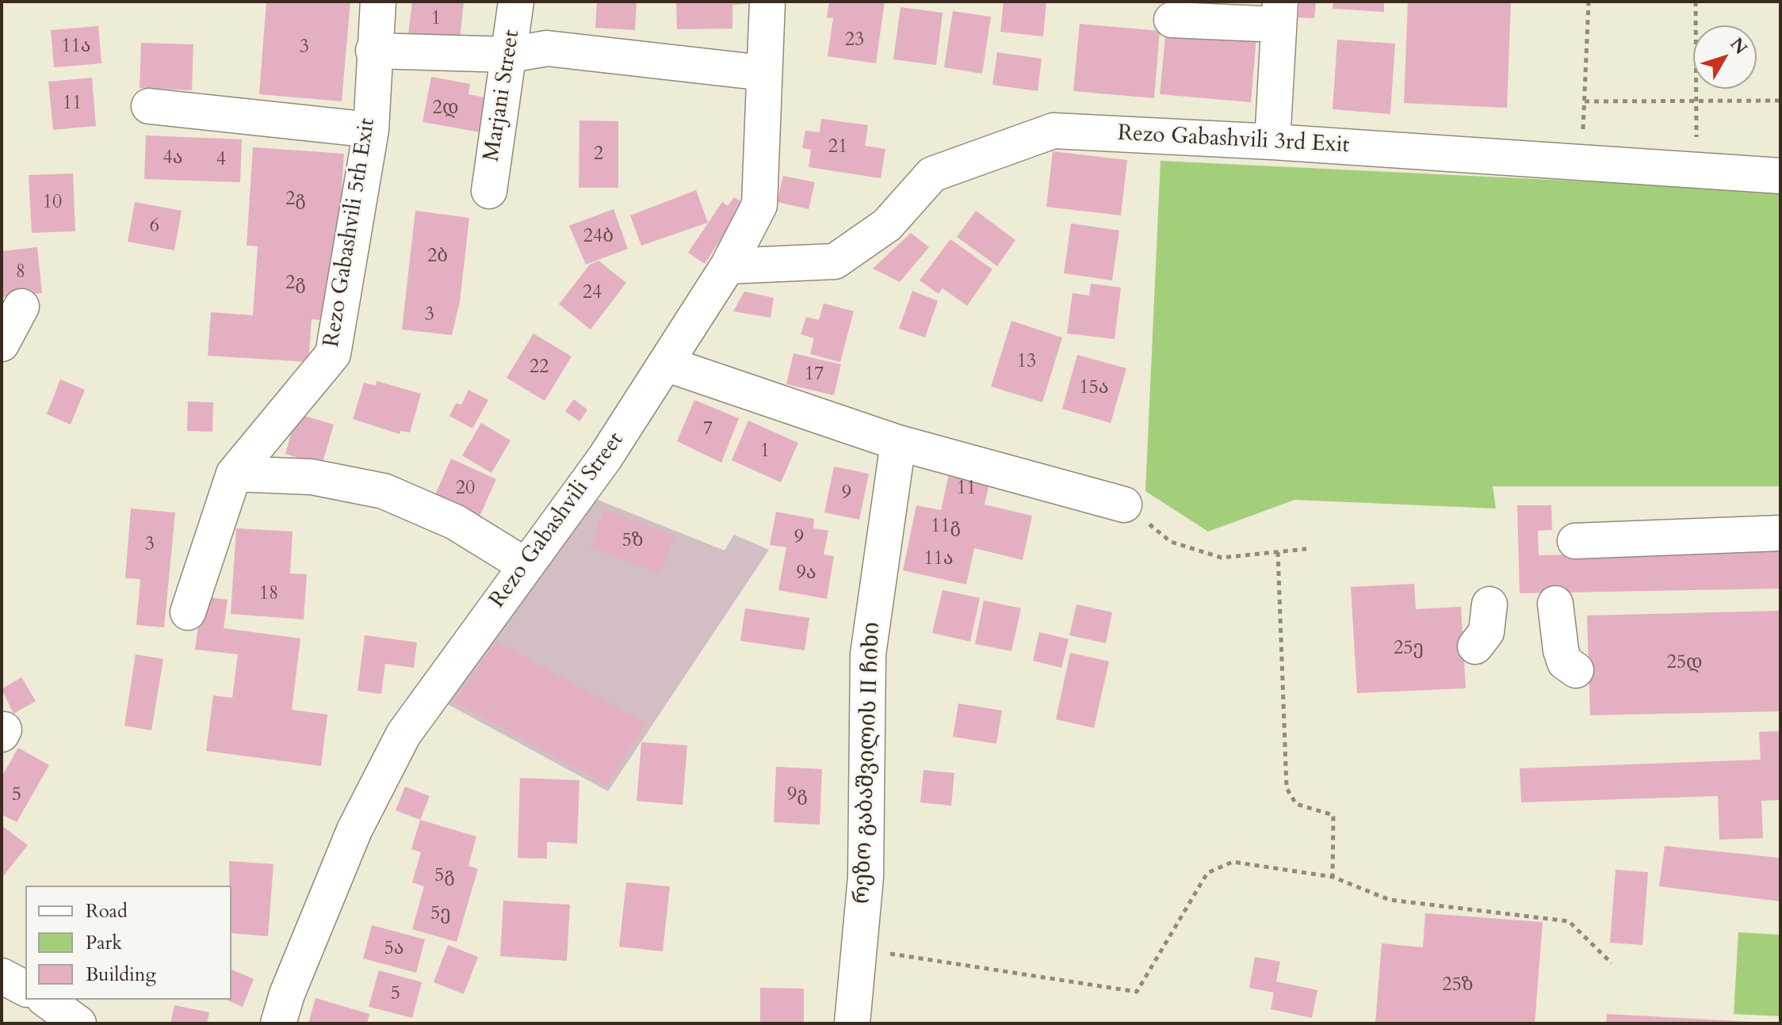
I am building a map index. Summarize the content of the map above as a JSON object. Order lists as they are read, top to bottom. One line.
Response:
{"streets":{"street":["Marjani Street","Rezo Gabashvili 3rd Exit","Rezo Gabashvili 5th Exit","Rezo Gabashvili Street","რეზო გაბაშვილის II ჩიხი"]},"crossings":[["Rezo Gabashvili 3rd Exit","Rezo Gabashvili Street"]],"house_numbers":["1","23","11ა","3","11","2დ","21","2","4ა","4","2გ","10","6","24ბ","2ბ","8","2გ","24","3","13","22","17","15ა","7","1","20","11","9","11გ","9","5ზ","3","11ა","9ა","18","25ე","25დ","5","9გ","5გ","5ე","5ა","25ზ","5"],"legend":["Road","Park","Building"],"north":"top right"}
